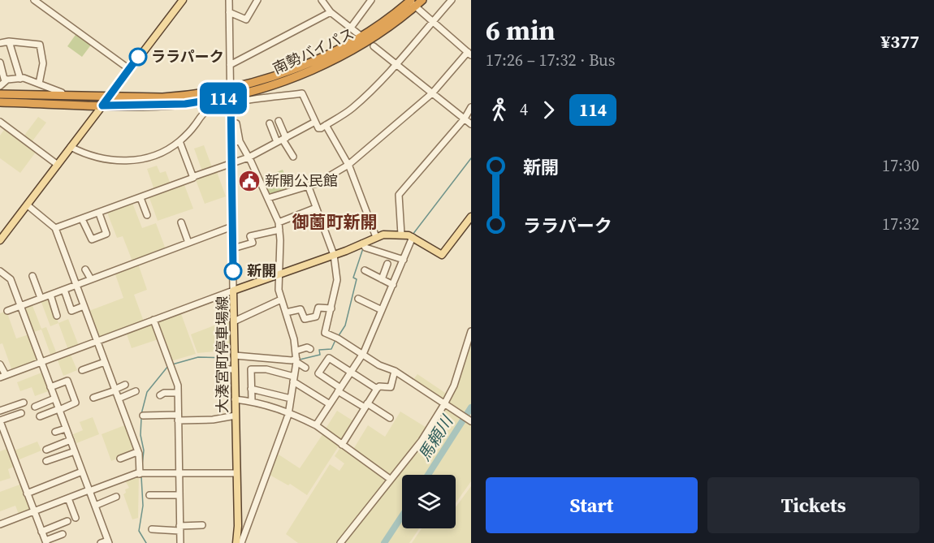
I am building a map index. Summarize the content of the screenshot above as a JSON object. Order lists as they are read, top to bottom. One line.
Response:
{"streets":{"highway":["南勢バイパス"],"main road":["大湊宮町停車場線"]},"districts":["御薗町新開"],"water":["馬頼川"],"places":{"other":["ララパーク","新開"],"public building":["新開公民館"]},"lines":["bus line 114"],"page":{"on_map":"114","heading":["6 min","17:26 – 17:32 · Bus","¥377"],"legs":["4","114"],"list":[{"name":"新開","value":"17:30"},{"name":"ララパーク","value":"17:32"}],"buttons":["Start","Tickets"]}}
